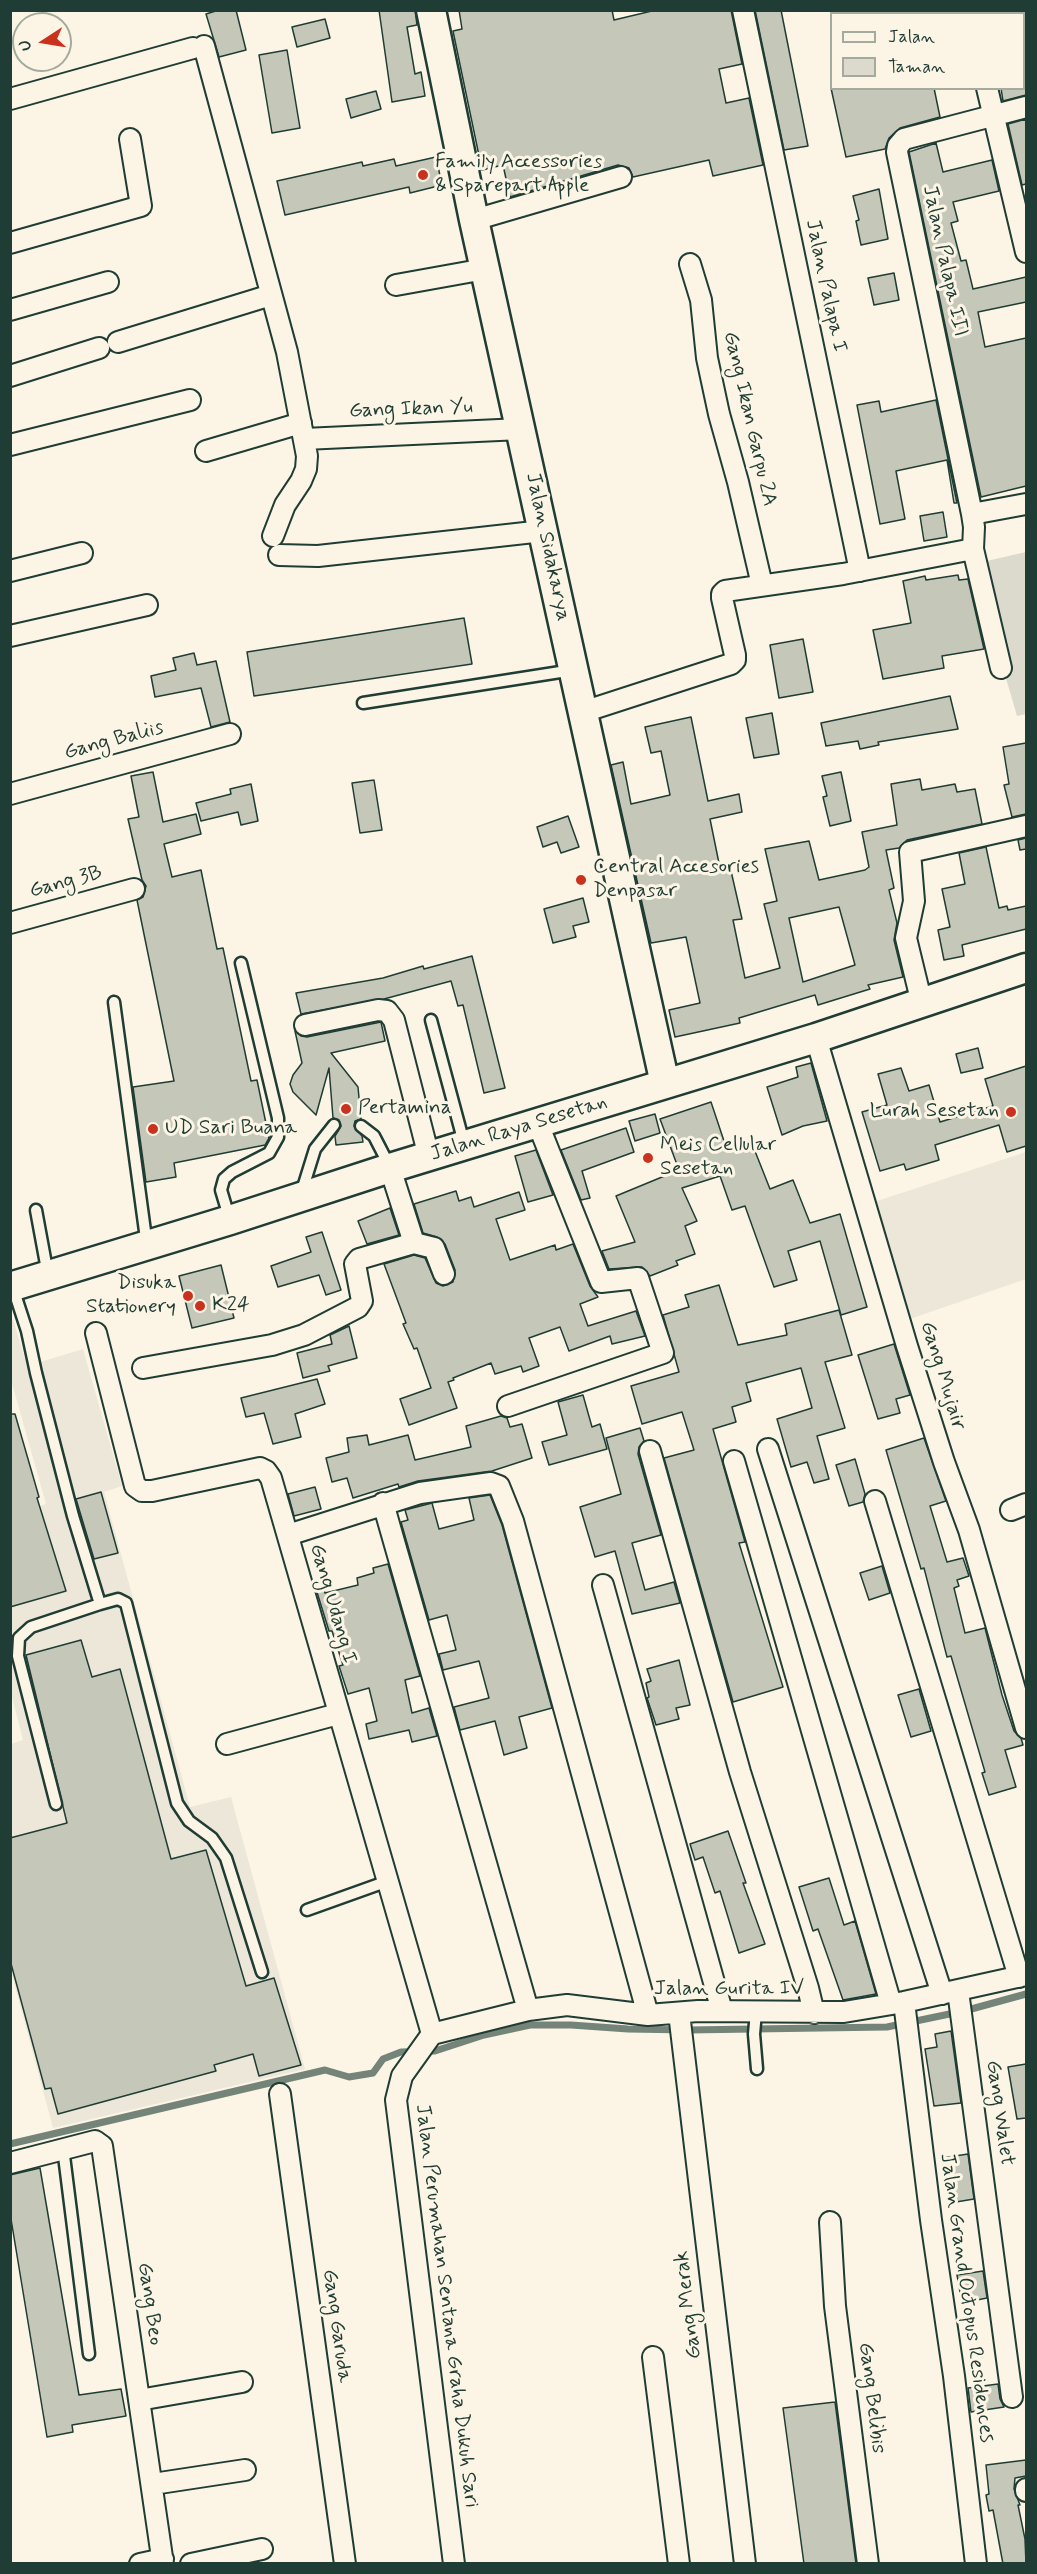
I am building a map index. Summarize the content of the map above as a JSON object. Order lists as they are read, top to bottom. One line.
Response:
{"streets":{"street":["Jalan Palapa III","Jalan Palapa I","Gang Ikan Yu","Gang Ikan Garpu 2A","Jalan Sidakarya","Gang Baliis","Gang 3B","Jalan Raya Sesetan","Gang Mujair","Gang Udang I","Jalan Gurita IV","Gang Walet","Jalan Grand Octopus Residences","Gang Beo","Gang Merak","Jalan Perumahan Sentana Graha Dukuh Sari","Gang Garuda","Gang Belibis"]},"crossings":[["Gang Ikan Yu","Jalan Sidakarya"],["Jalan Sidakarya","Jalan Raya Sesetan"],["Jalan Raya Sesetan","Gang Mujair"],["Gang Udang I","Jalan Gurita IV"],["Gang Udang I","Jalan Perumahan Sentana Graha Dukuh Sari"],["Jalan Gurita IV","Gang Walet"],["Jalan Gurita IV","Jalan Grand Octopus Residences"],["Jalan Gurita IV","Gang Merak"],["Jalan Gurita IV","Jalan Perumahan Sentana Graha Dukuh Sari"]],"places":["Family Accessories & Sparepart Apple","Central Accesories Denpasar","Pertamina","Lurah Sesetan","UD Sari Buana","Meis Cellular Sesetan","Disuka Stationery","K24"],"legend":["Jalan","Taman"],"north":"left"}
